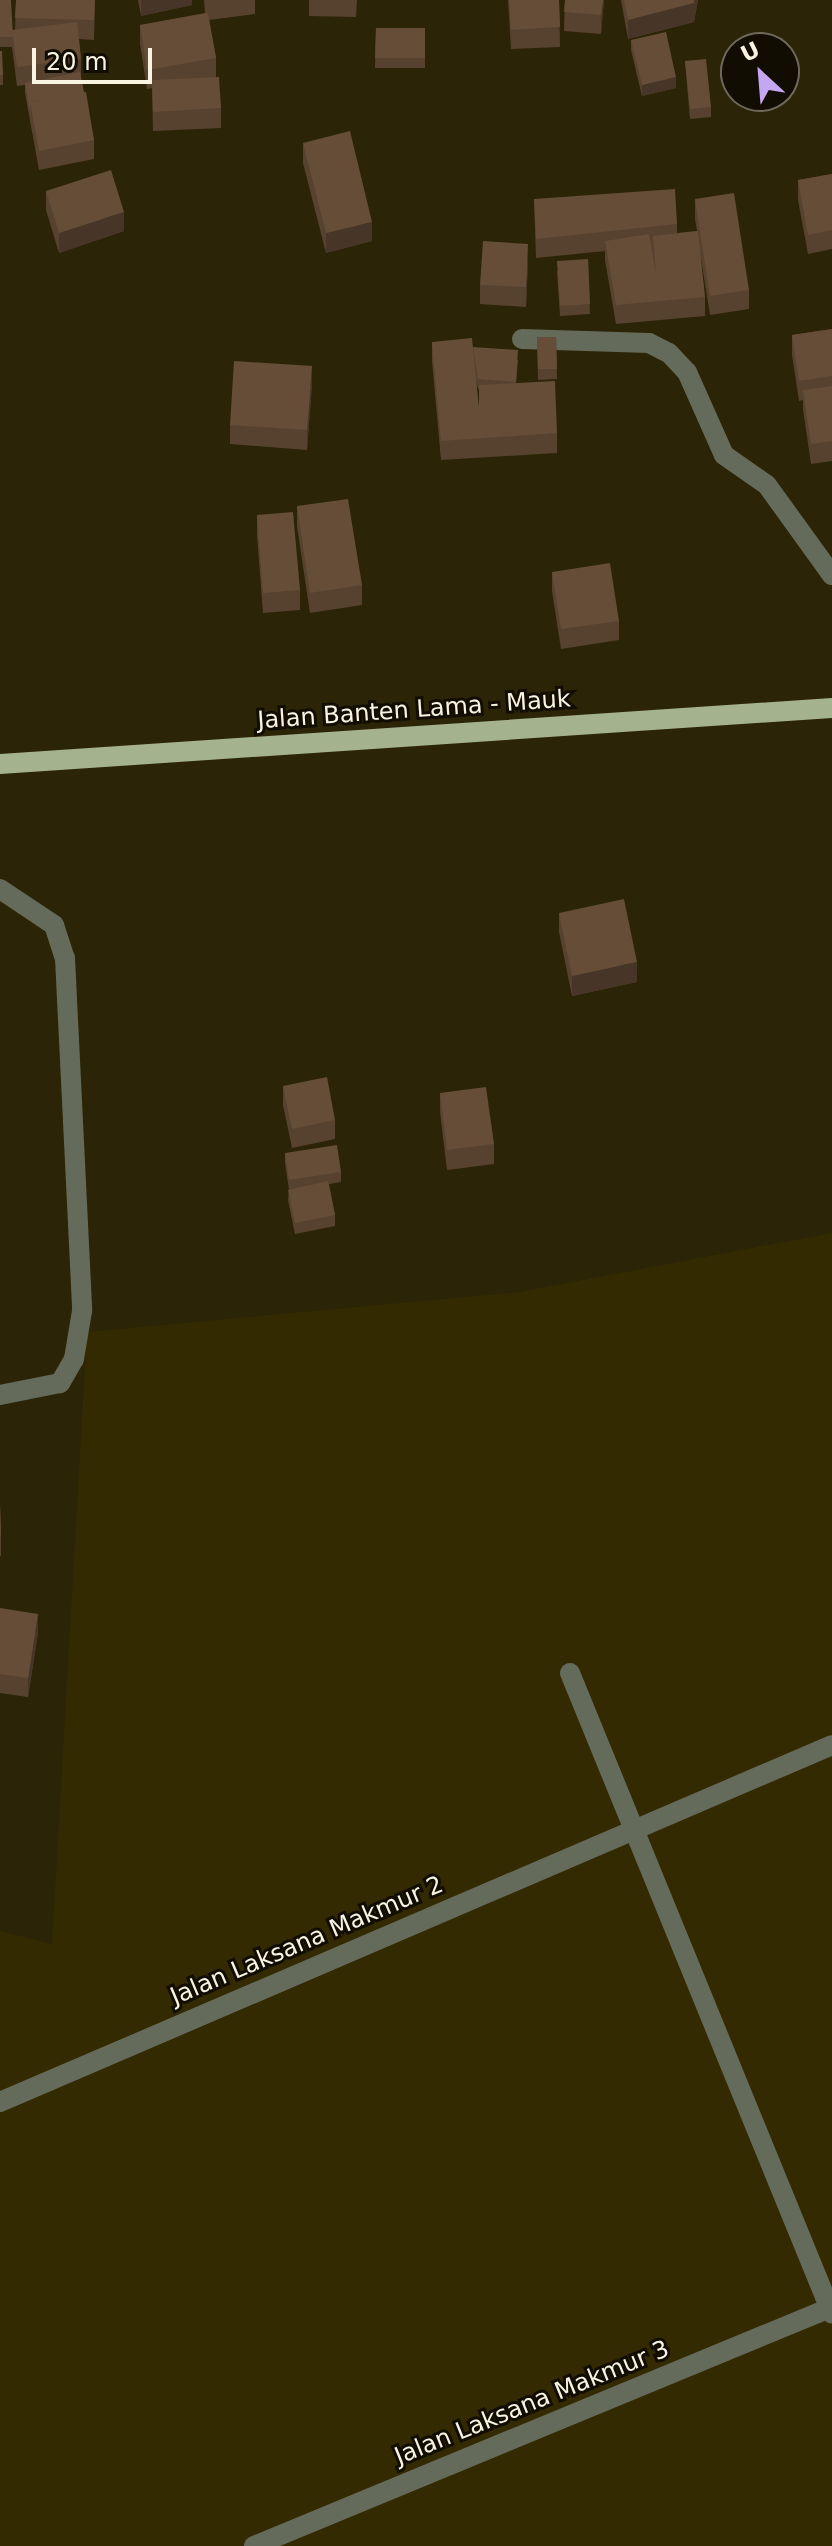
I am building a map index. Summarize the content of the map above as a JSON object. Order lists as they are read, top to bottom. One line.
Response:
{"streets":{"main road":["Jalan Banten Lama - Mauk"],"street":["Jalan Laksana Makmur 2","Jalan Laksana Makmur 3"]},"scale_bar":"20 m","north":"top left"}
